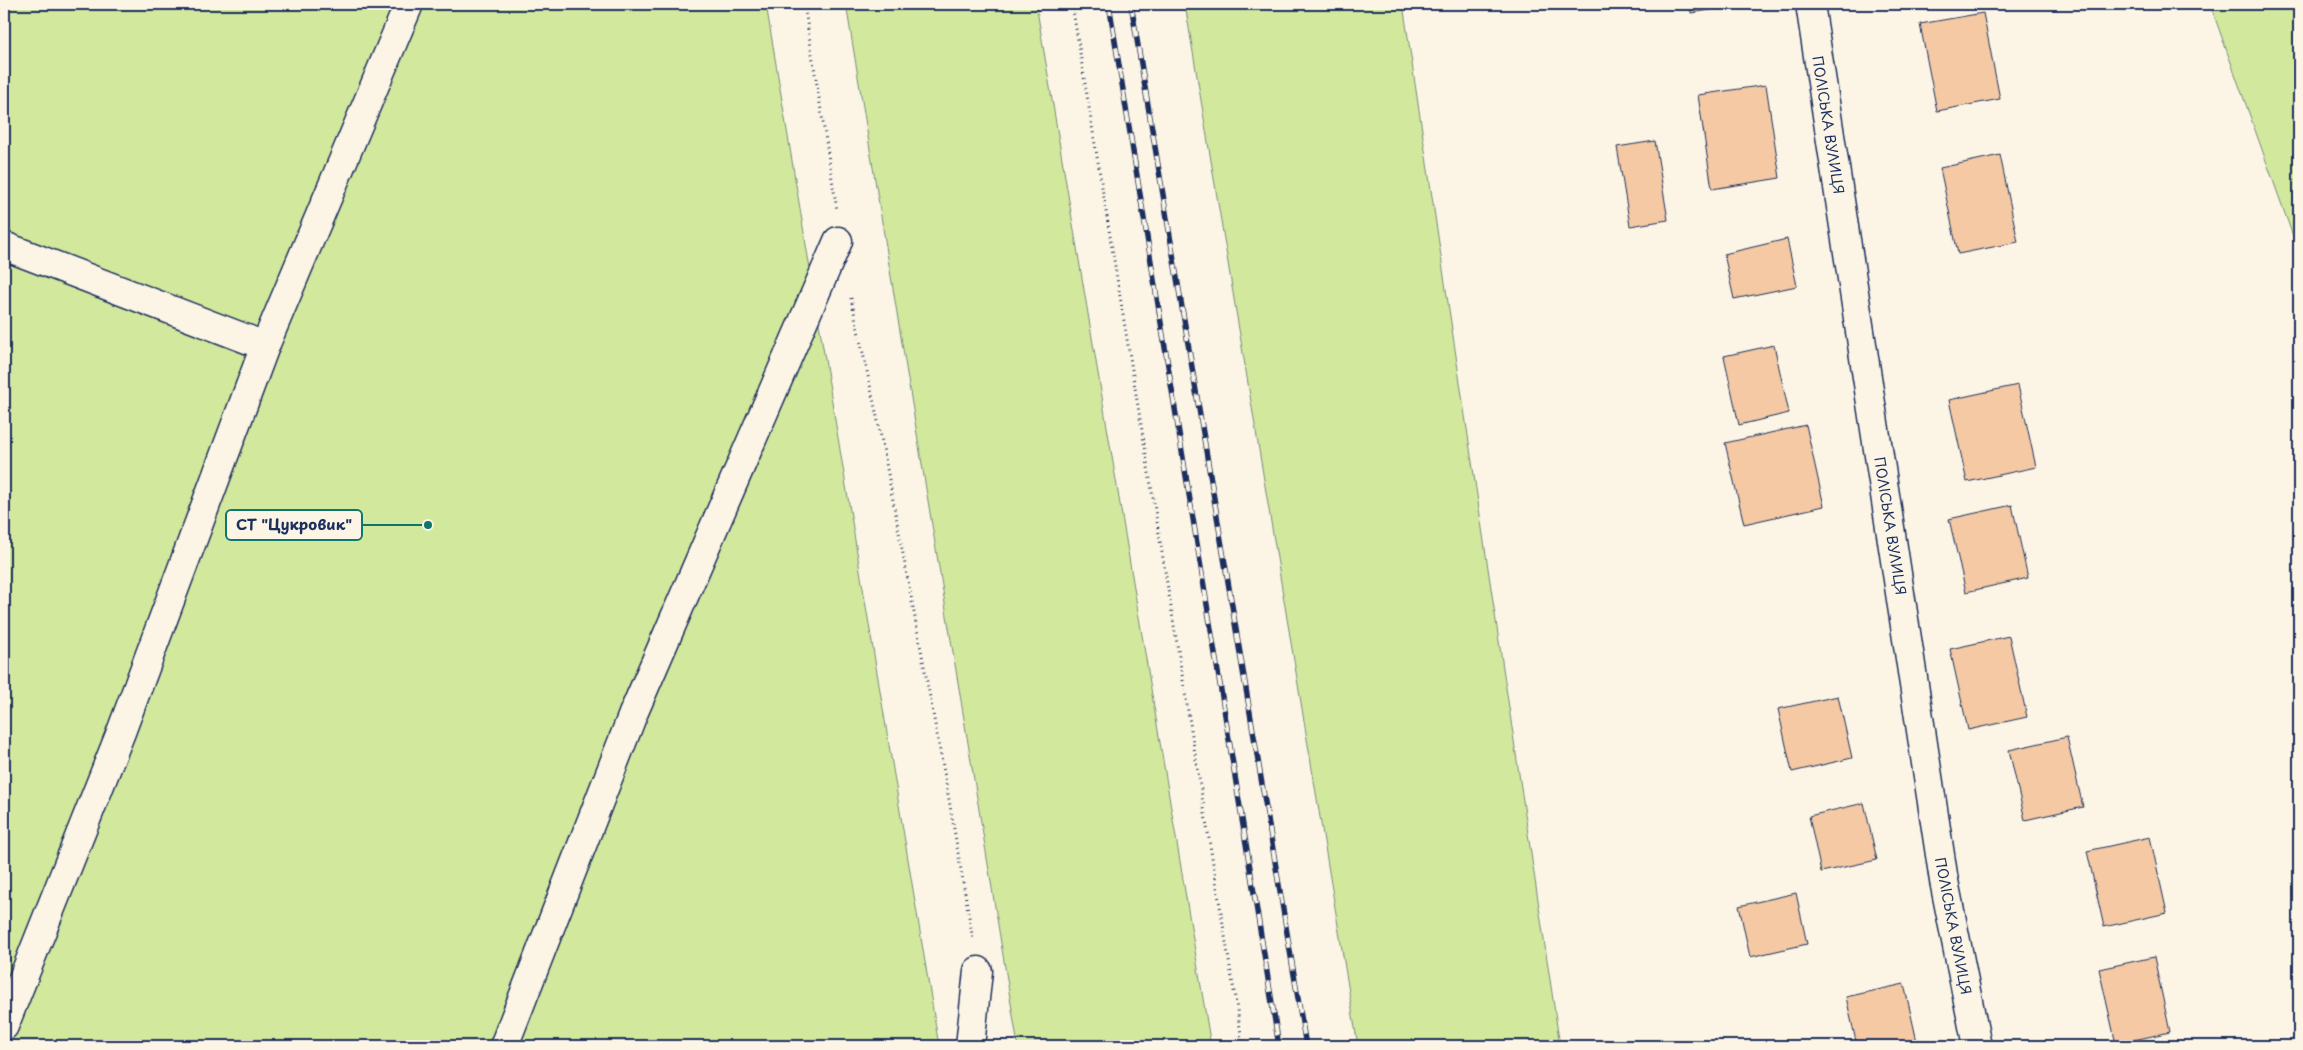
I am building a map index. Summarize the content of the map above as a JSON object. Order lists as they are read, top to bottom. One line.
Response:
{"streets":{"street":["ПОЛІСЬКА ВУЛИЦЯ"]},"places":["СТ \"Цукровик\""]}
